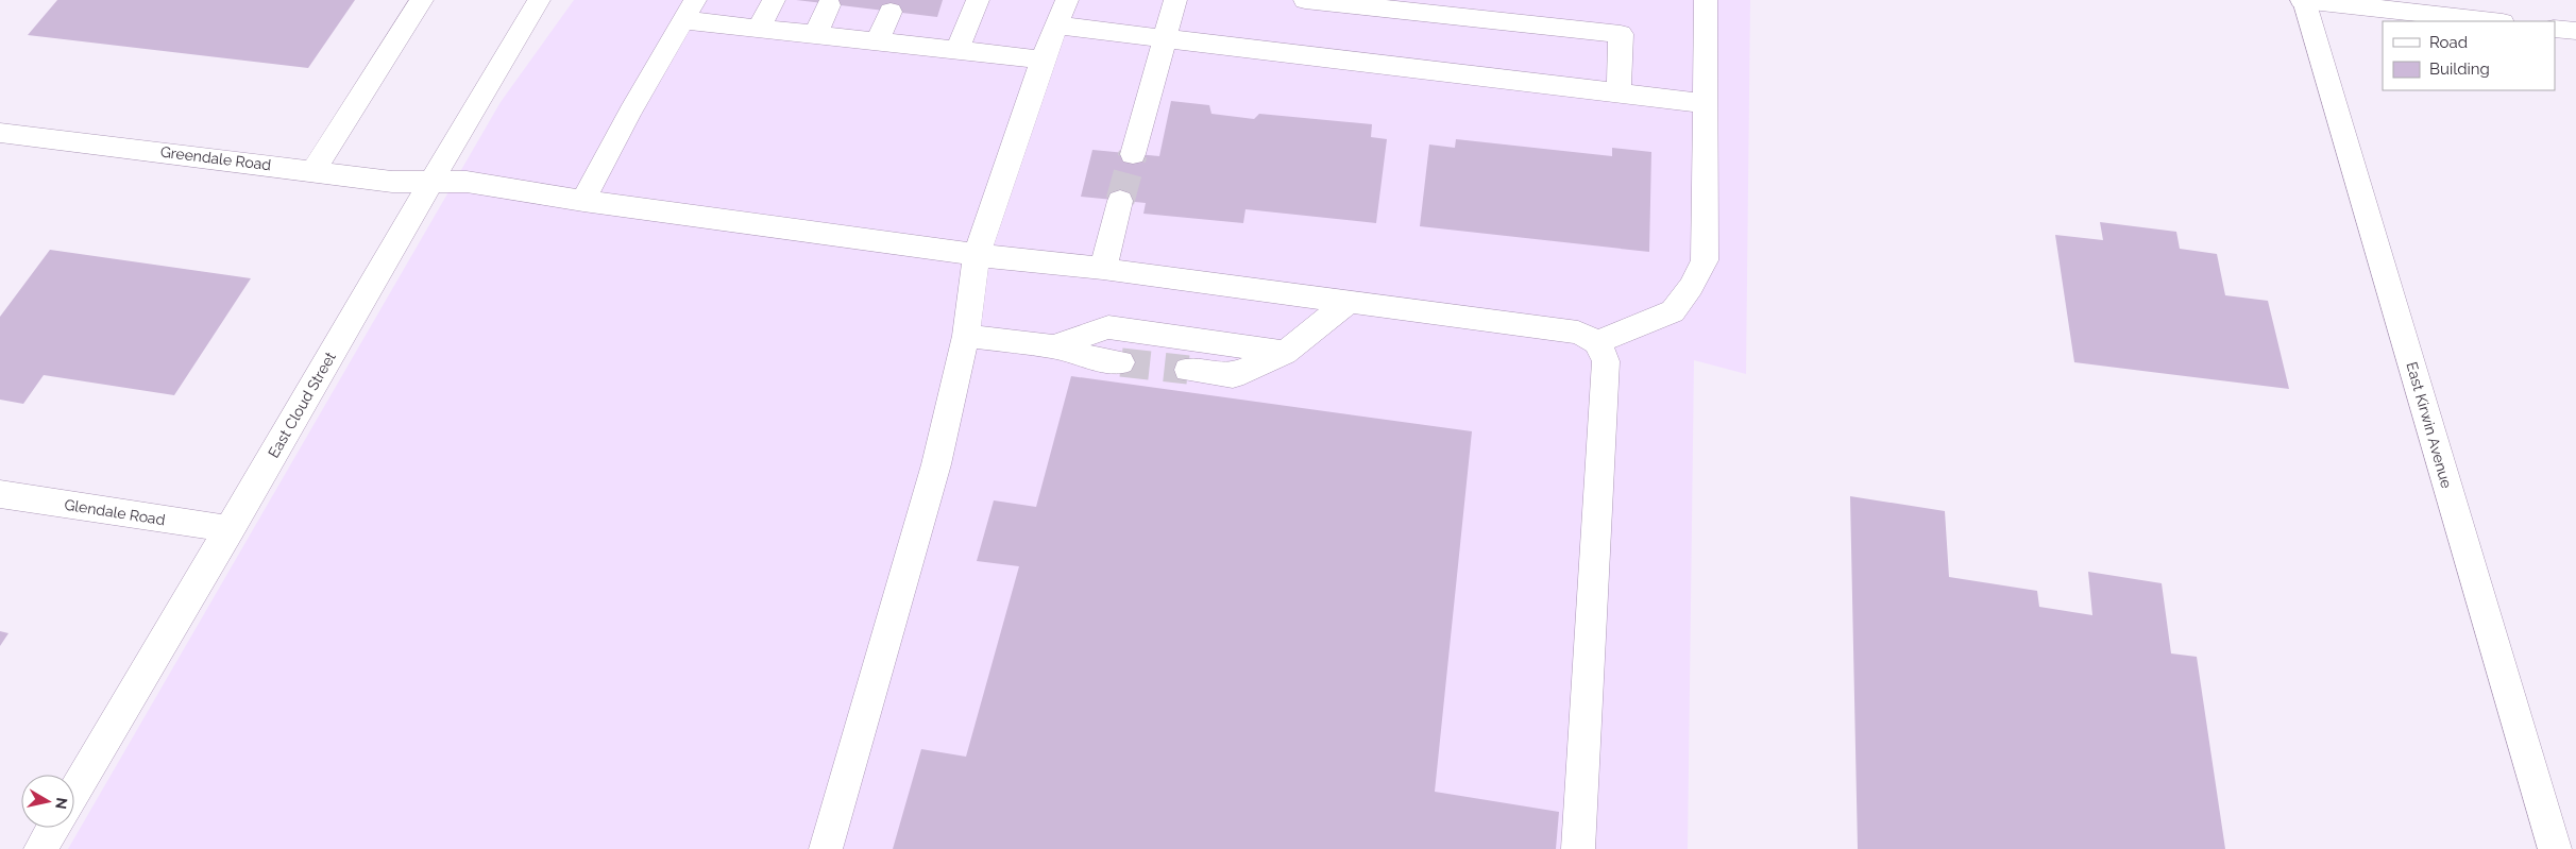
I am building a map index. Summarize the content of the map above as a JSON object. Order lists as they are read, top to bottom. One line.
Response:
{"streets":{"street":["Greendale Road","East Cloud Street","East Kirwin Avenue","Glendale Road"]},"crossings":[["Greendale Road","East Cloud Street"],["East Cloud Street","Glendale Road"]],"legend":["Road","Building"],"north":"right"}
